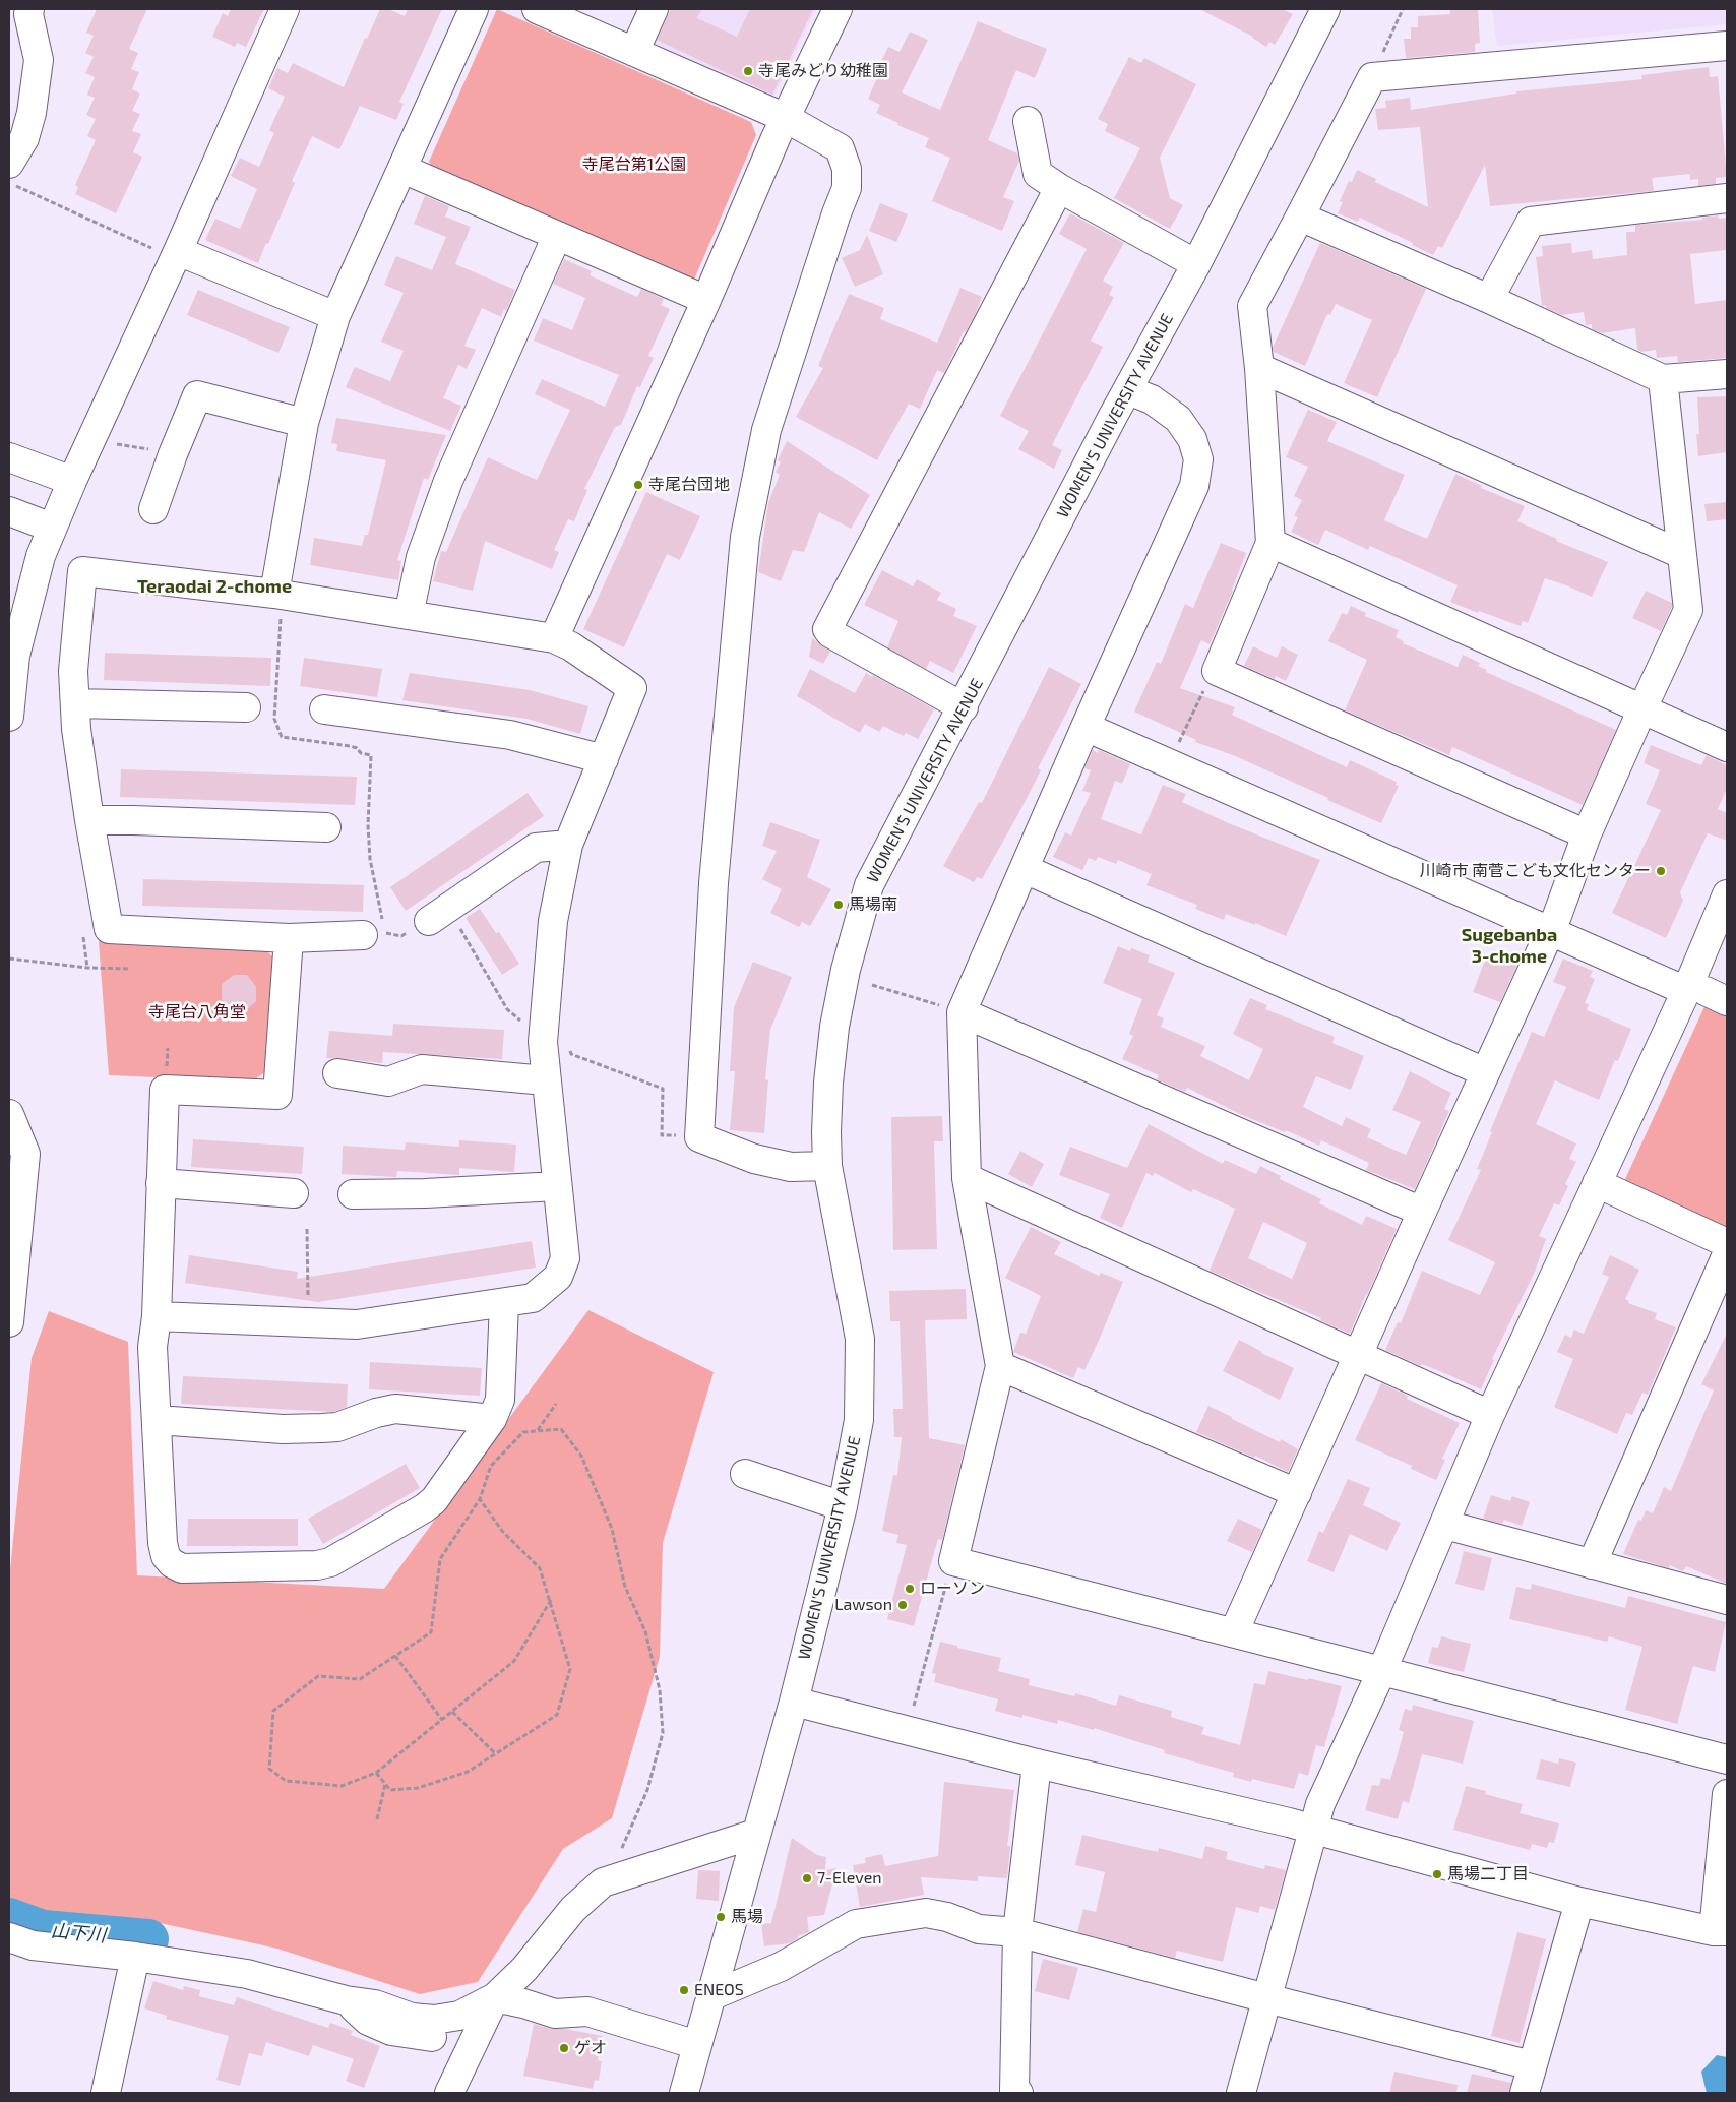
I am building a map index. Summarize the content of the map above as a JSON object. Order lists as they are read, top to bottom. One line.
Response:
{"streets":{"street":["WOMEN'S UNIVERSITY AVENUE"]},"districts":["Teraodai 2-chome","Sugebanba 3-chome"],"water":["山下川"],"parks":["寺尾台第1公園","寺尾台八角堂"],"places":["寺尾みどり幼稚園","寺尾台団地","川崎市 南菅こども文化センター","馬場南","ローソン","Lawson","馬場二丁目","7-Eleven","馬場","ENEOS","ゲオ"]}
